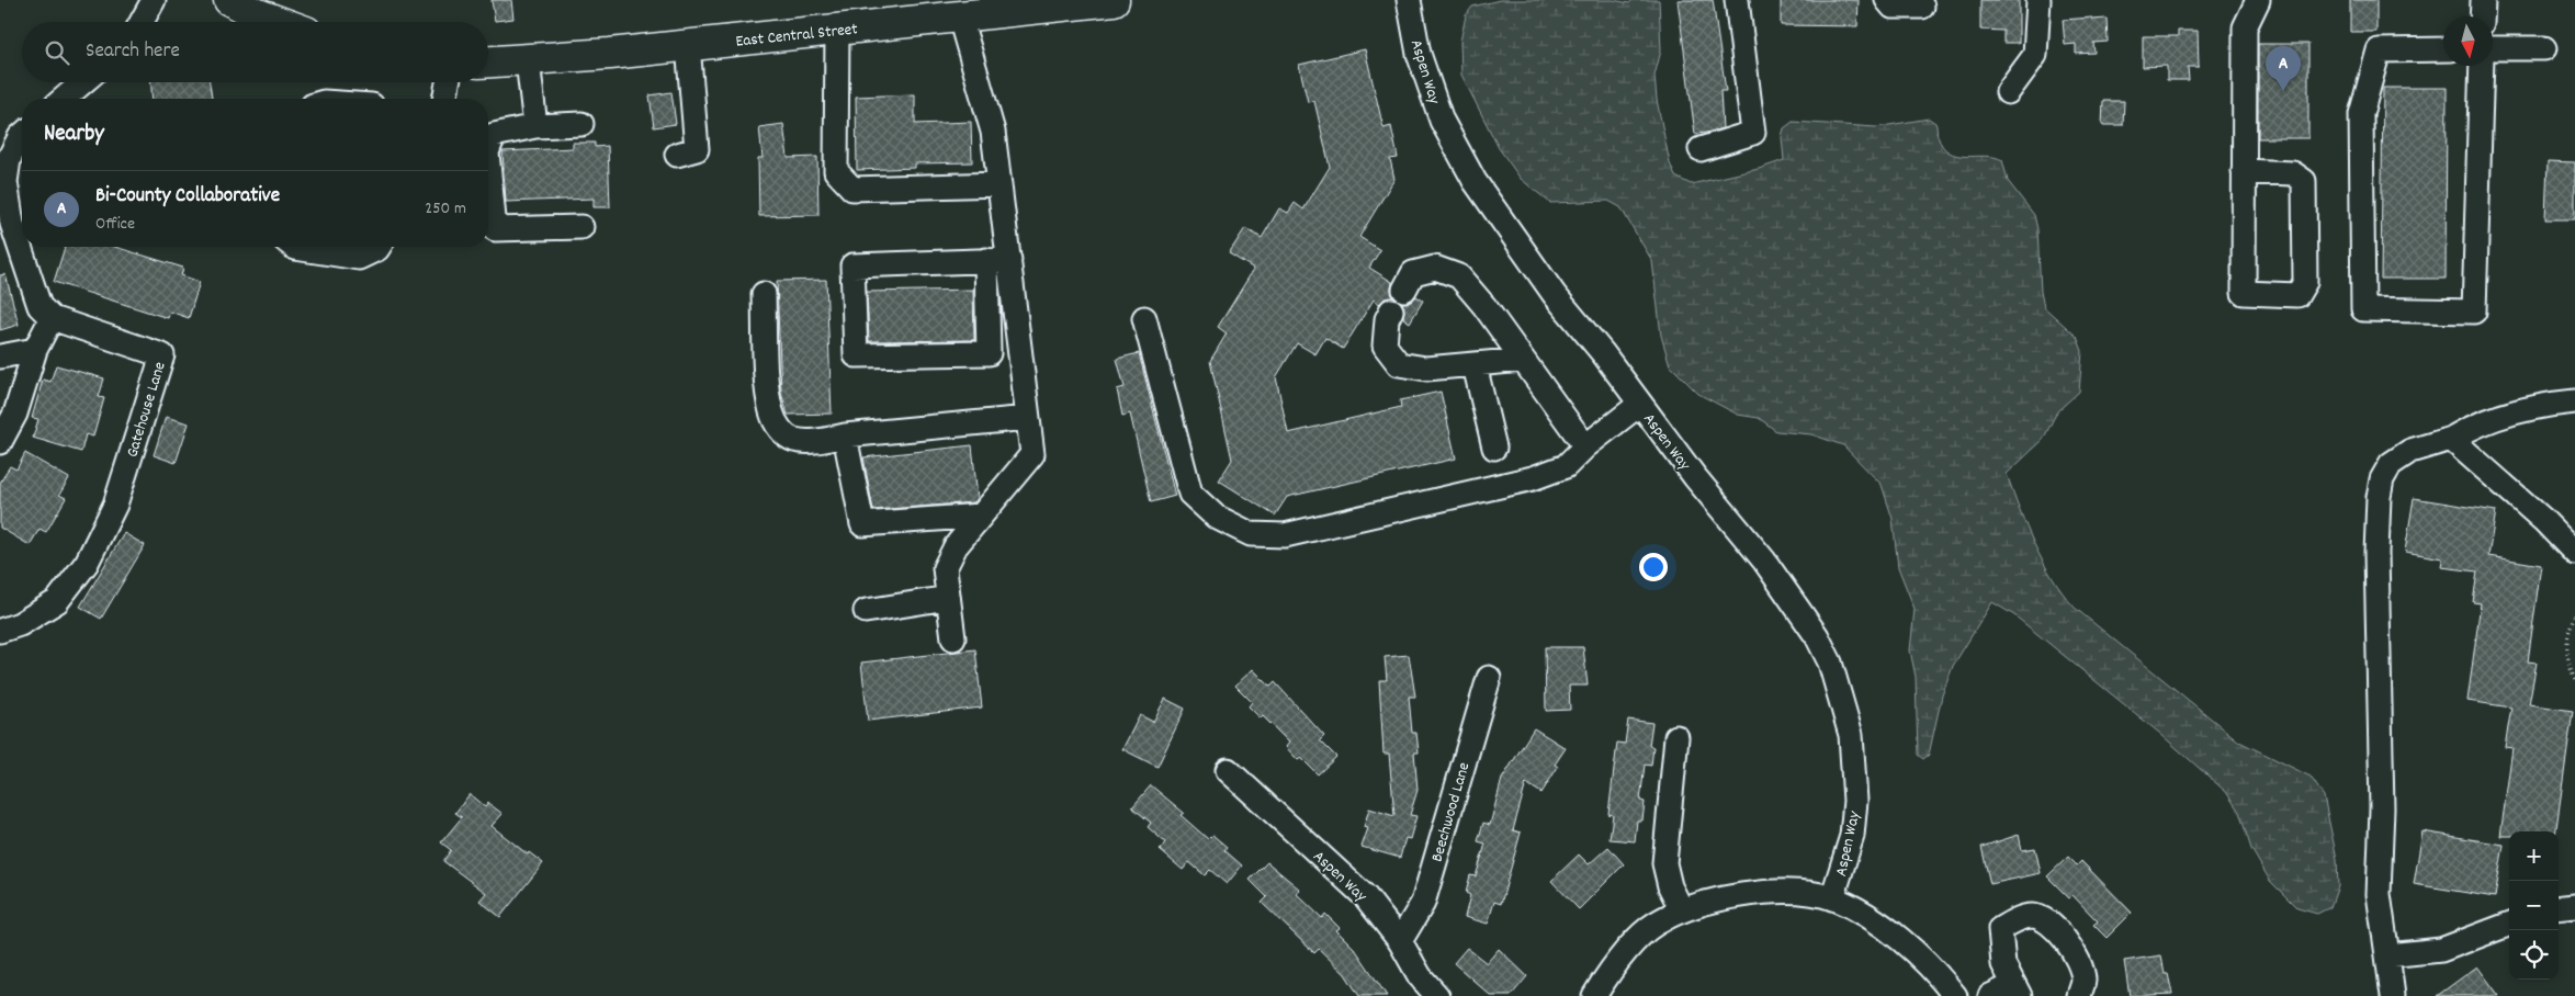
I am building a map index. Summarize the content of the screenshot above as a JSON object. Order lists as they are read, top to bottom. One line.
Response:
{"streets":{"main road":["East Central Street"],"street":["Aspen Way","Gatehouse Lane","Beechwood Lane"]},"crossings":[["Aspen Way","Beechwood Lane"]],"north":"bottom","page":{"search":"Search here","pins":"A","heading":"Nearby","list":[{"mark":"A","name":"Bi-County Collaborative","note":"Office","value":"250 m"}],"map_buttons":["+","−"]}}
